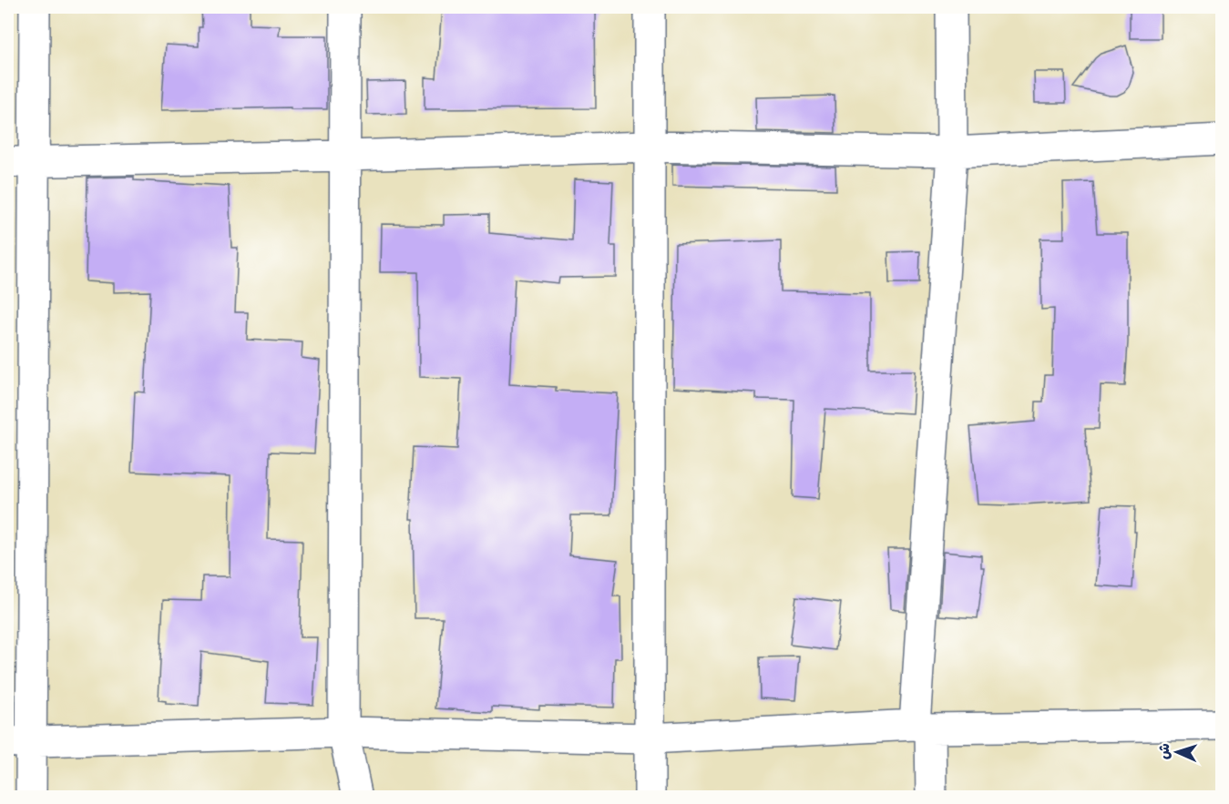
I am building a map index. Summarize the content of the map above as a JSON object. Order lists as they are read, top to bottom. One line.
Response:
{"north":"left"}
